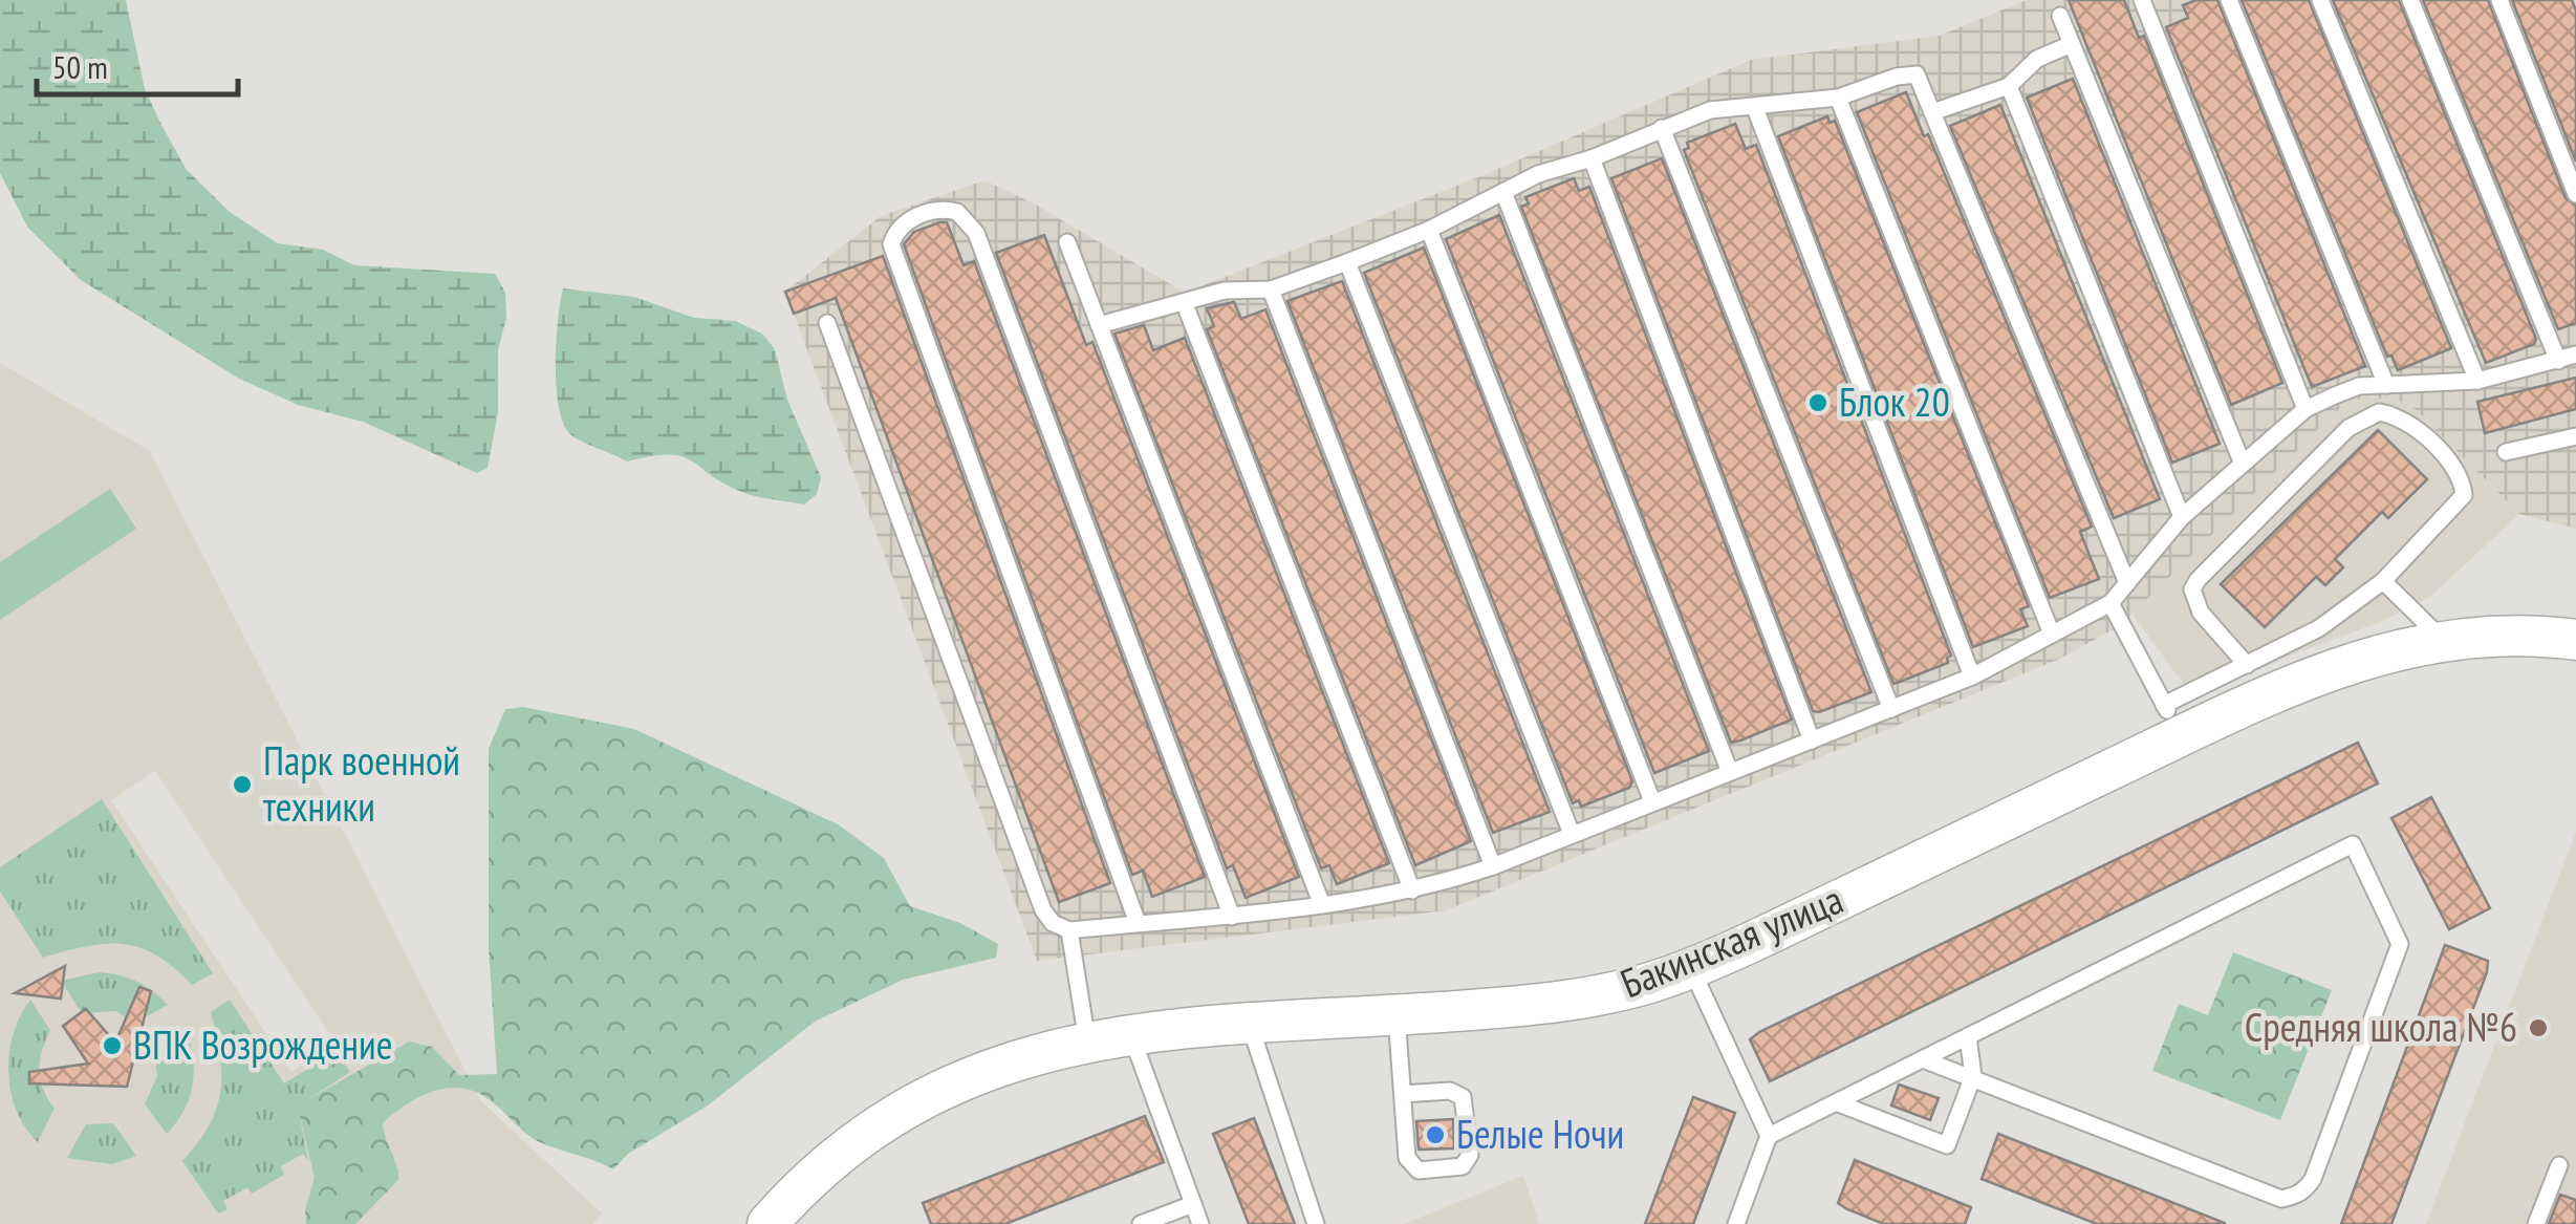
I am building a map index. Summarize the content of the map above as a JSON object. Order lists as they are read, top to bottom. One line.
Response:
{"streets":{"street":["Бакинская улица"]},"places":["Блок 20","Парк военной техники","Средняя школа №6","ВПК Возрождение","Белые Ночи"],"scale_bar":"50 m"}
